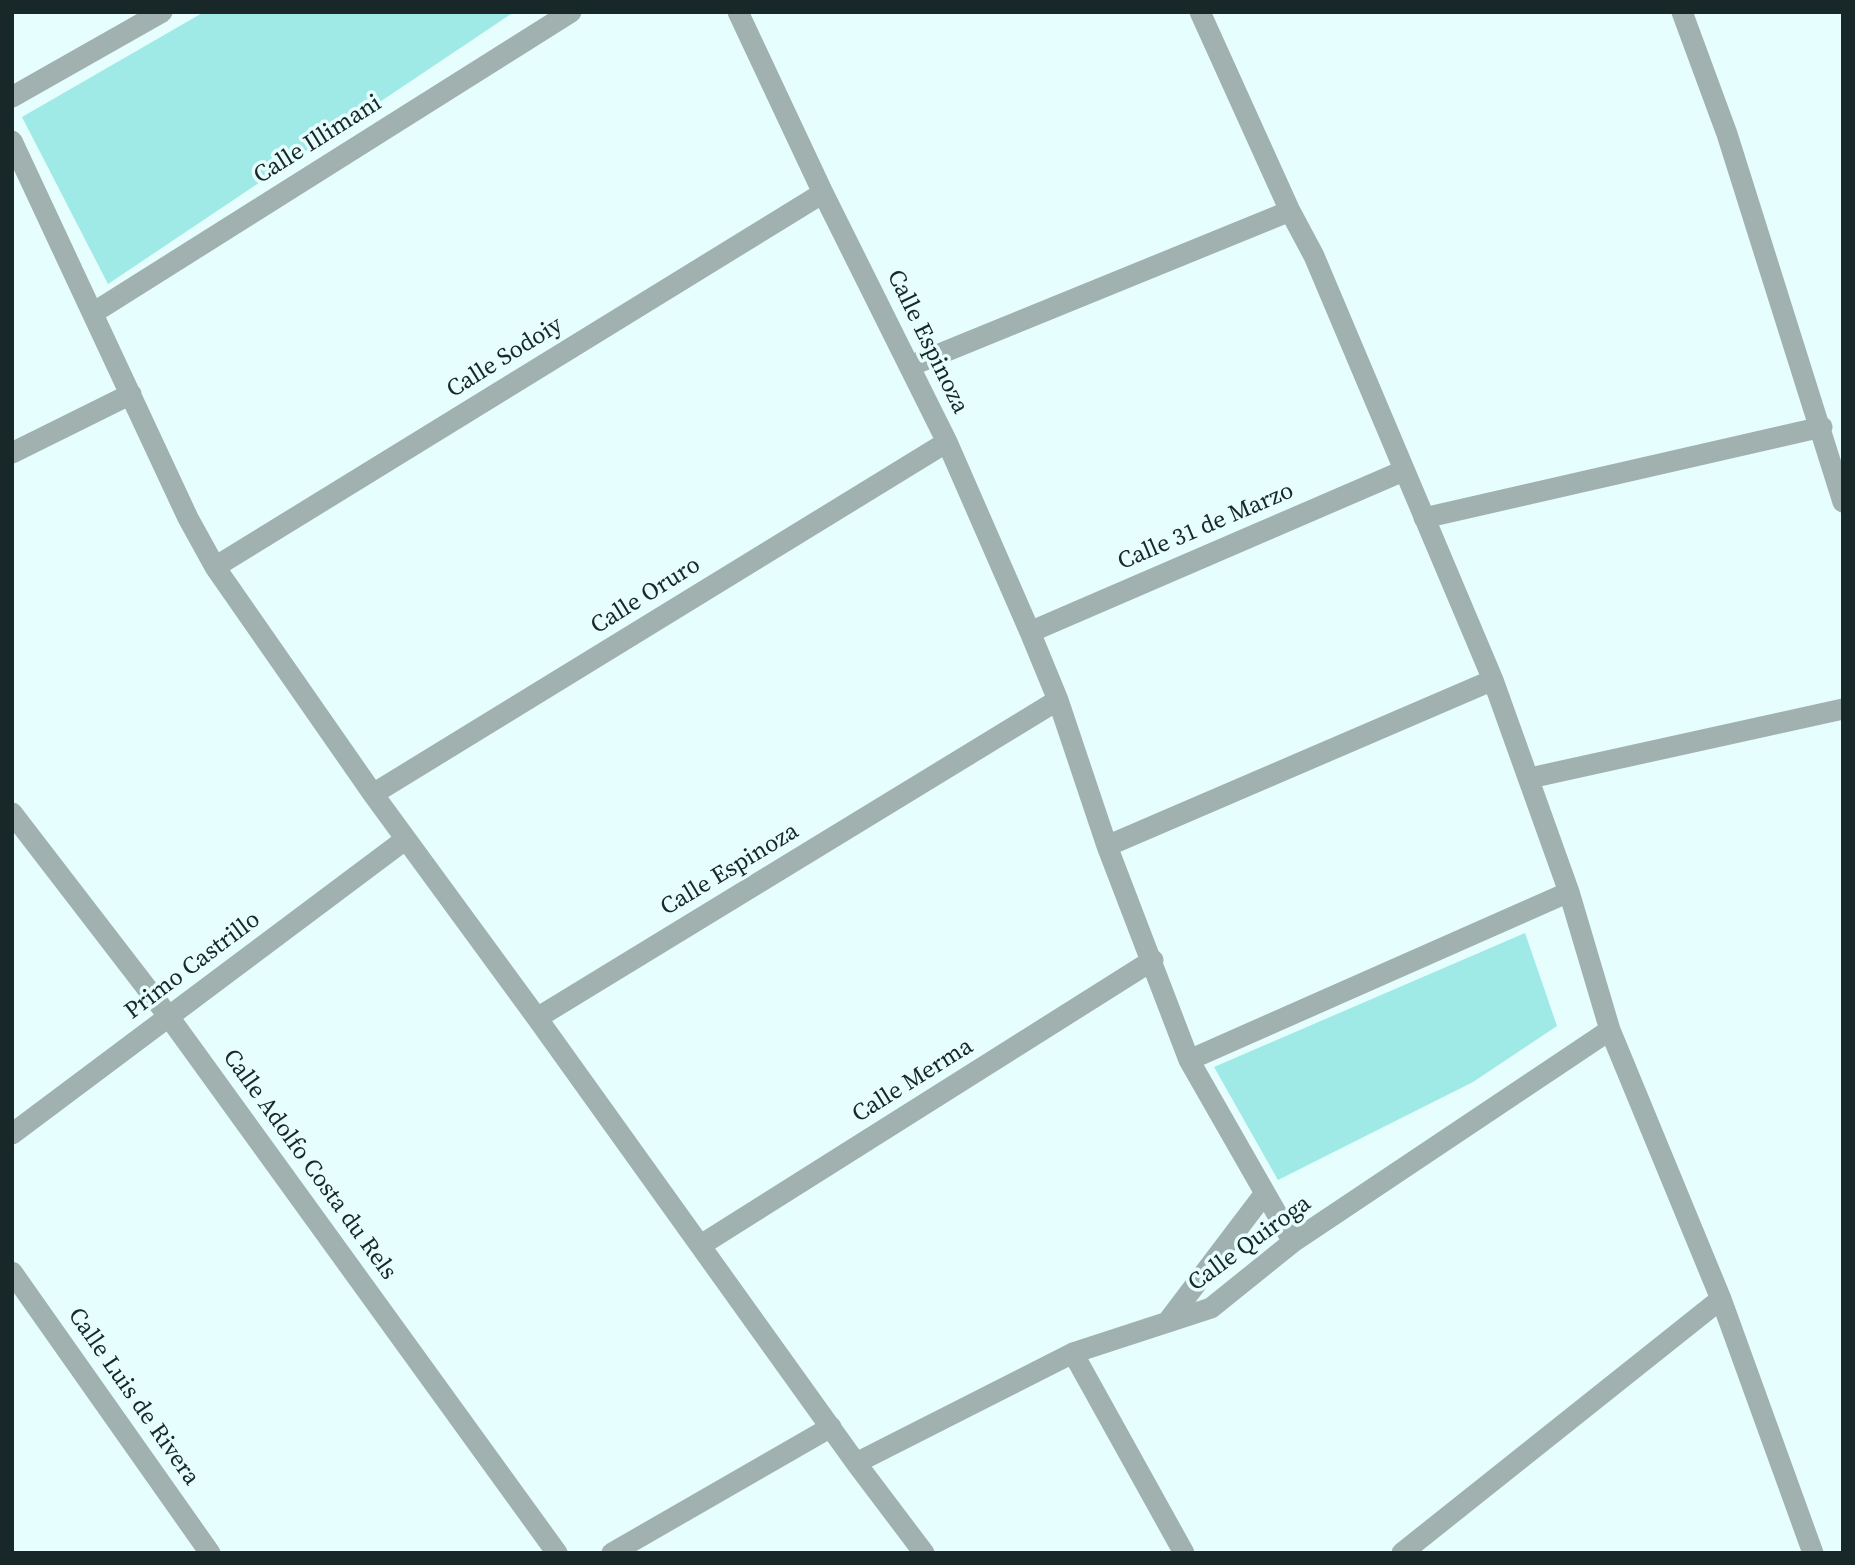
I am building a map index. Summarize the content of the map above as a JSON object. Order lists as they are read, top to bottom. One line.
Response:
{"streets":{"street":["Calle Illimani","Calle Espinoza","Calle Sodoiy","Calle 31 de Marzo","Calle Oruro","Primo Castrillo","Calle Merma","Calle Adolfo Costa du Rels","Calle Quiroga","Calle Luis de Rivera"]},"crossings":[["Calle Espinoza","Calle Sodoiy"],["Calle Espinoza","Calle 31 de Marzo"],["Calle Espinoza","Calle Oruro"],["Calle Espinoza","Calle Merma"],["Calle Espinoza","Calle Quiroga"],["Primo Castrillo","Calle Adolfo Costa du Rels"]]}
